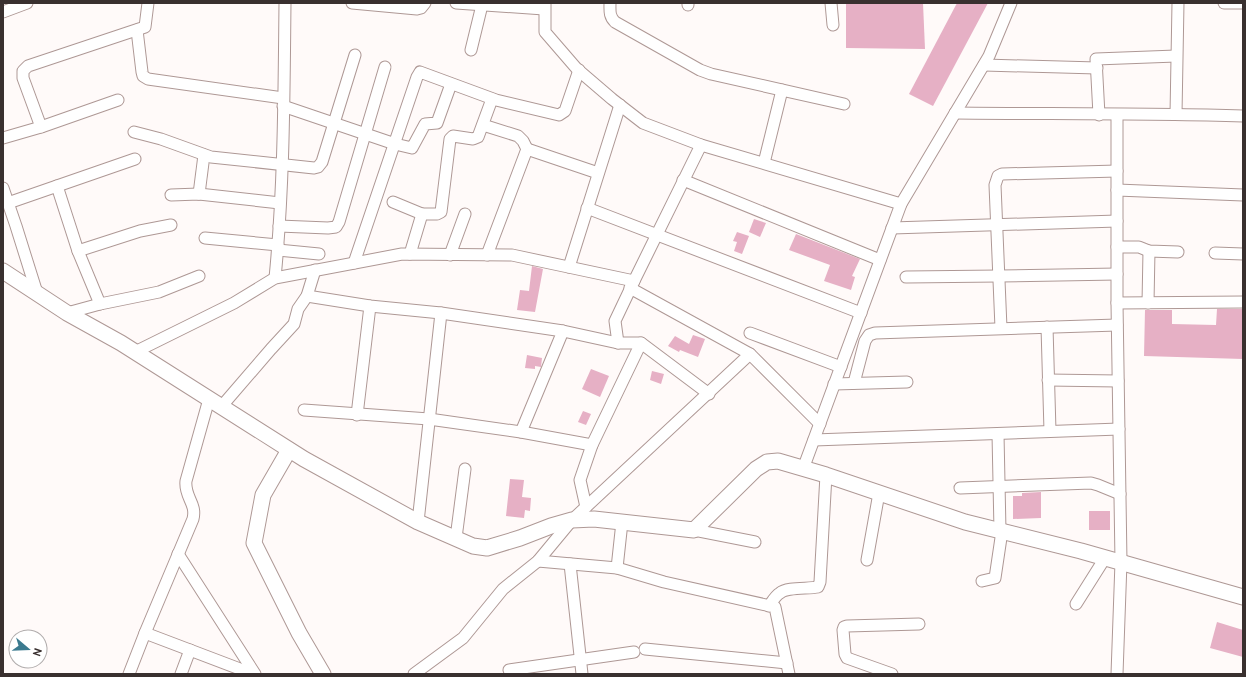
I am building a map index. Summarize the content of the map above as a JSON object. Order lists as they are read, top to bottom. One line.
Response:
{"north":"right"}
